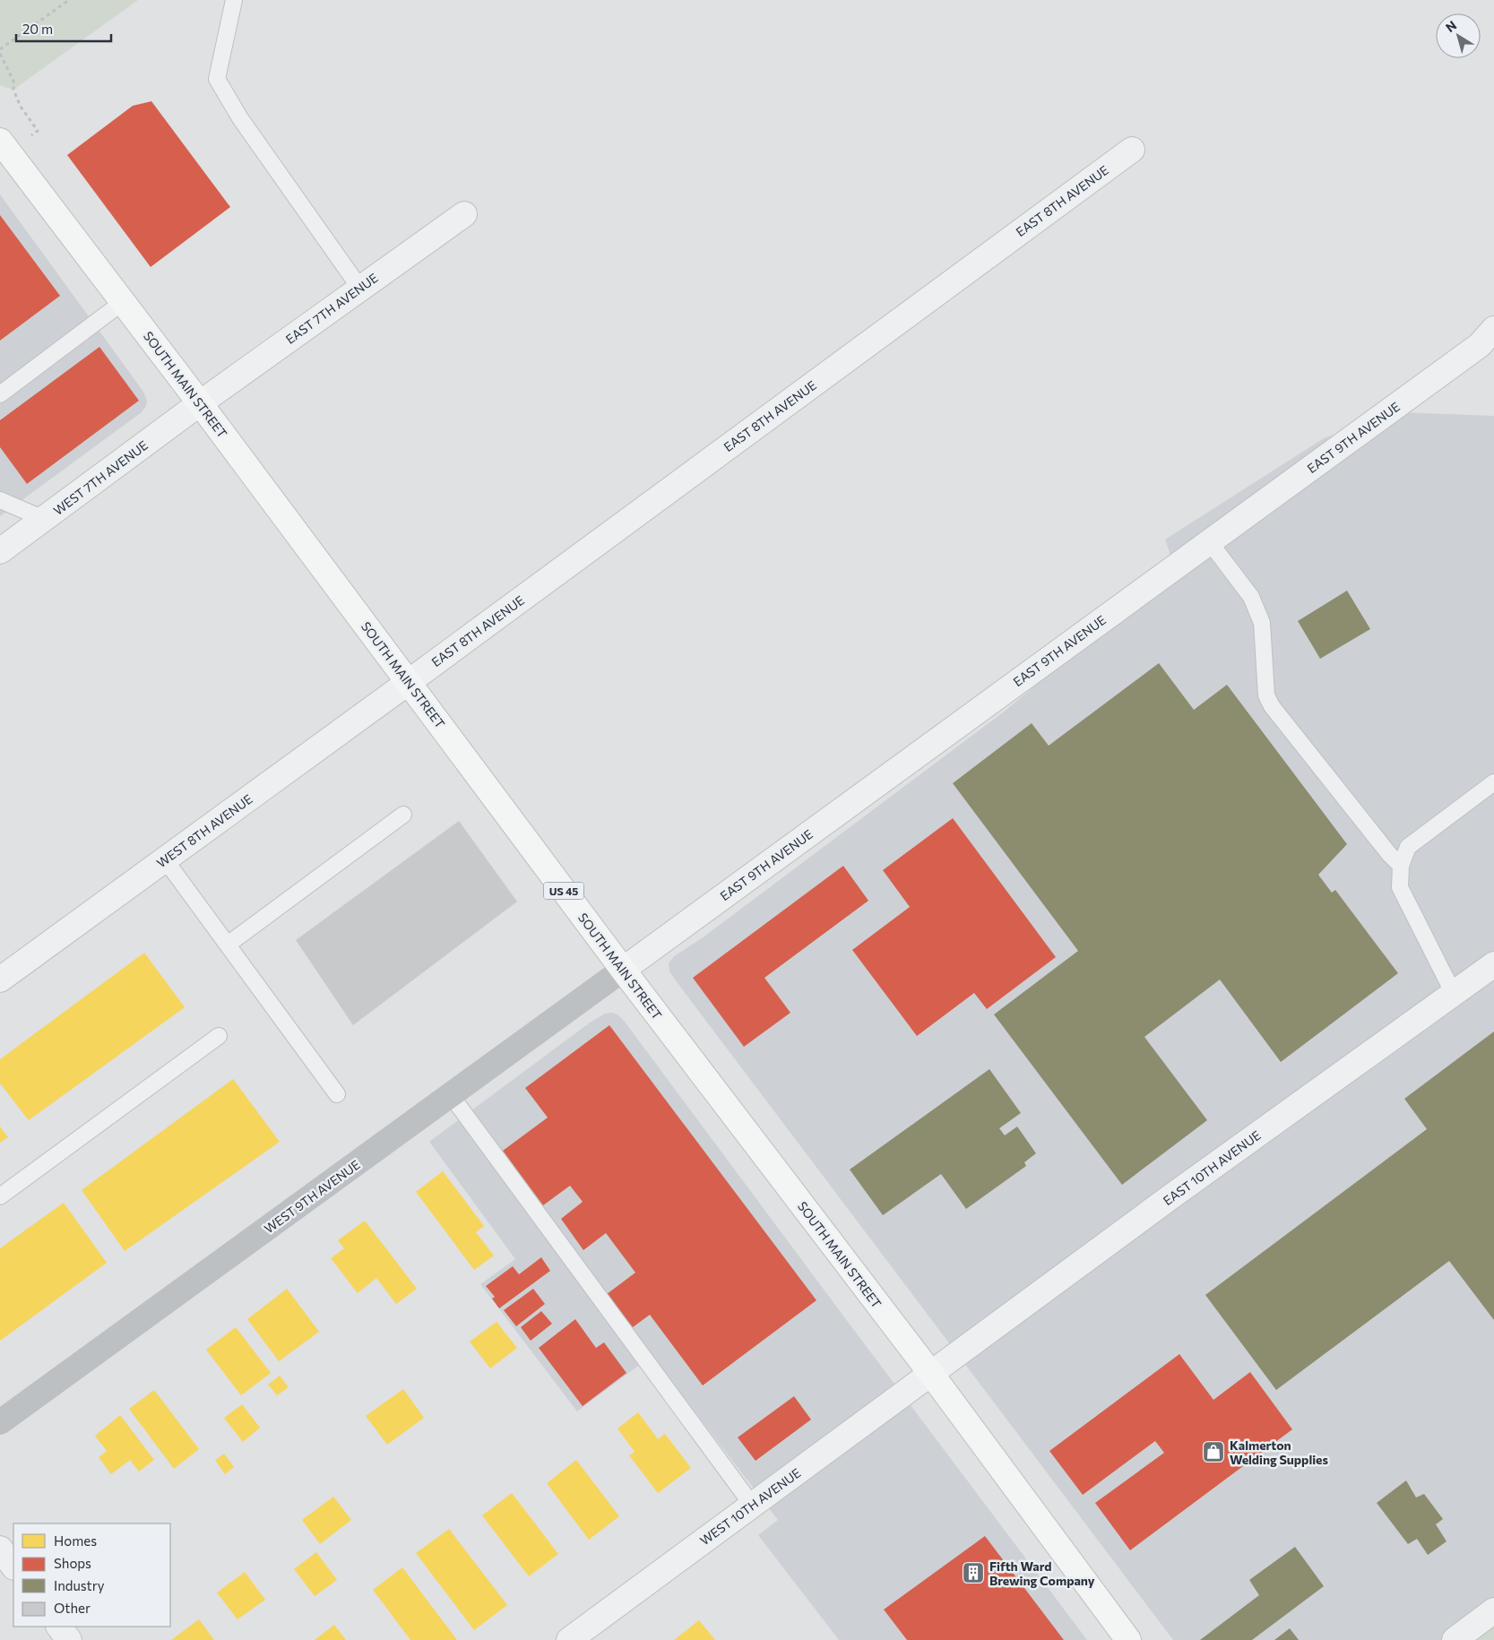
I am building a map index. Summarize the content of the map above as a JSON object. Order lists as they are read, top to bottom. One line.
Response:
{"streets":{"main road":["SOUTH MAIN STREET","US 45","WEST 9TH AVENUE"],"street":["EAST 8TH AVENUE","EAST 7TH AVENUE","EAST 9TH AVENUE","WEST 7TH AVENUE","WEST 8TH AVENUE","EAST 10TH AVENUE","WEST 10TH AVENUE"]},"crossings":[["EAST 8TH AVENUE","SOUTH MAIN STREET"],["EAST 8TH AVENUE","WEST 8TH AVENUE"],["EAST 7TH AVENUE","SOUTH MAIN STREET"],["EAST 7TH AVENUE","WEST 7TH AVENUE"],["SOUTH MAIN STREET","EAST 9TH AVENUE"],["SOUTH MAIN STREET","WEST 7TH AVENUE"],["SOUTH MAIN STREET","WEST 8TH AVENUE"],["SOUTH MAIN STREET","EAST 10TH AVENUE"],["SOUTH MAIN STREET","WEST 9TH AVENUE"],["SOUTH MAIN STREET","WEST 10TH AVENUE"],["EAST 9TH AVENUE","WEST 9TH AVENUE"],["EAST 10TH AVENUE","WEST 10TH AVENUE"]],"places":{"shop":["Kalmerton Welding Supplies"],"building":["Fifth Ward Brewing Company"]},"legend":["Homes","Shops","Industry","Other"],"scale_bar":"20 m","north":"top left"}
